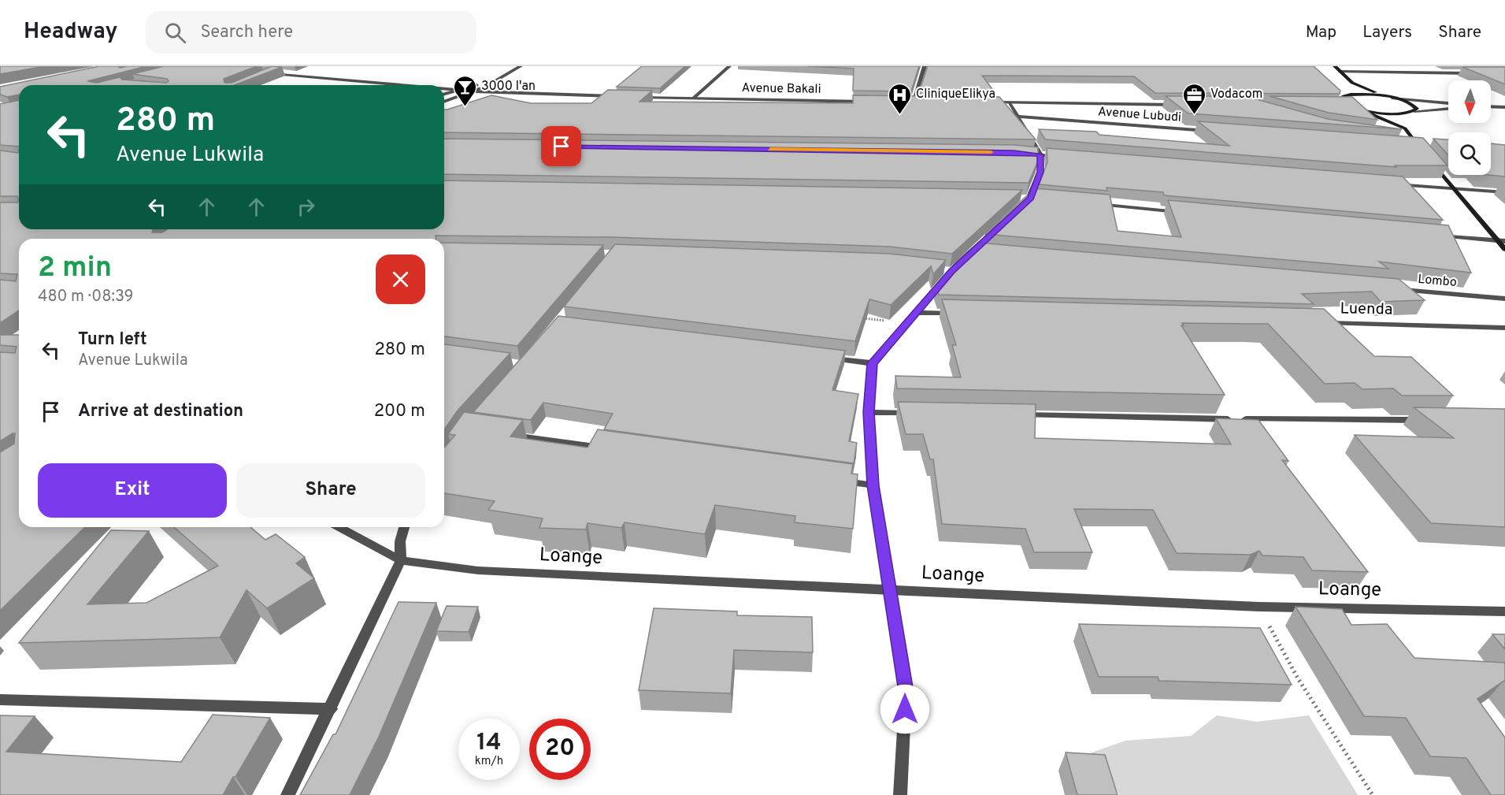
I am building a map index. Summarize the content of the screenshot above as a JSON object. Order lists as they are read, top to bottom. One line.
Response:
{"streets":{"street":["Avenue Bakali","Avenue Lubudi","Lombo","Luenda","Loange"]},"places":{"bar":["3000 l'an"],"hospital":["CliniqueElikya"],"office":["Vodacom"]},"north":"bottom","page":{"header":"Headway","search":"Search here","nav":["Map","Layers","Share"],"turn":["280 m","Avenue Lukwila"],"heading":["2 min","480 m · 08:39"],"list":[{"name":"Turn left","note":"Avenue Lukwila","value":"280 m"},{"name":"Arrive at destination","value":"200 m"}],"buttons":["Exit","Share"],"speed":"14 km/h","limit":"20"}}
